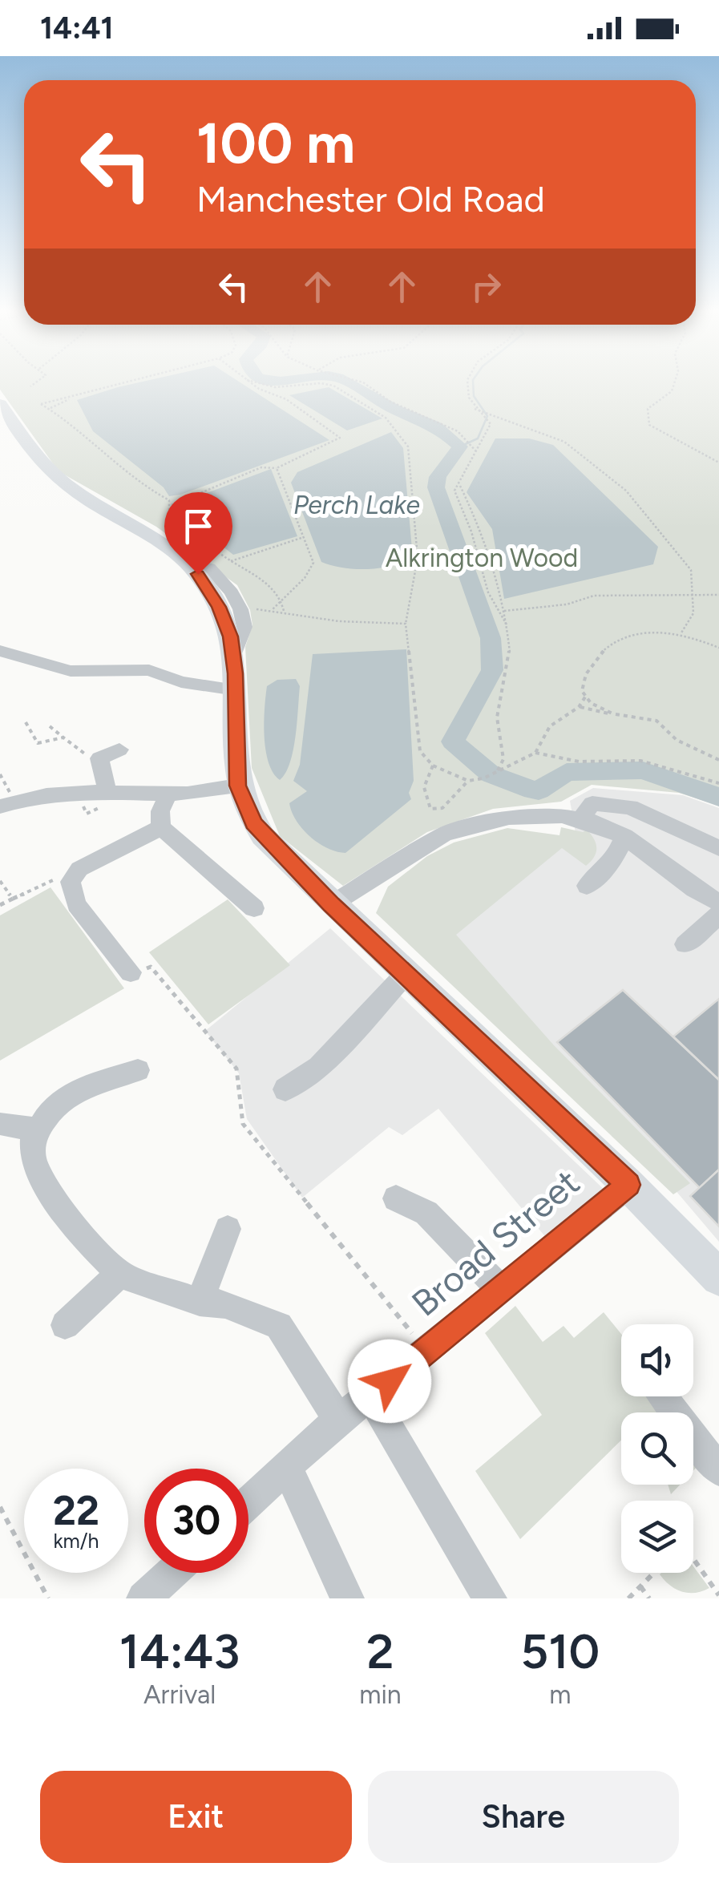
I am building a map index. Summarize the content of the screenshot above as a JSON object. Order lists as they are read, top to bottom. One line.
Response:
{"streets":{"street":["Broad Street"]},"water":["Perch Lake"],"parks":["Alkrington Wood"],"page":{"status":"14:41","turn":["100 m","Manchester Old Road"],"speed":"22 km/h","limit":"30","eta":["14:43","Arrival","2","min","510","m"],"buttons":["Exit","Share"]}}
